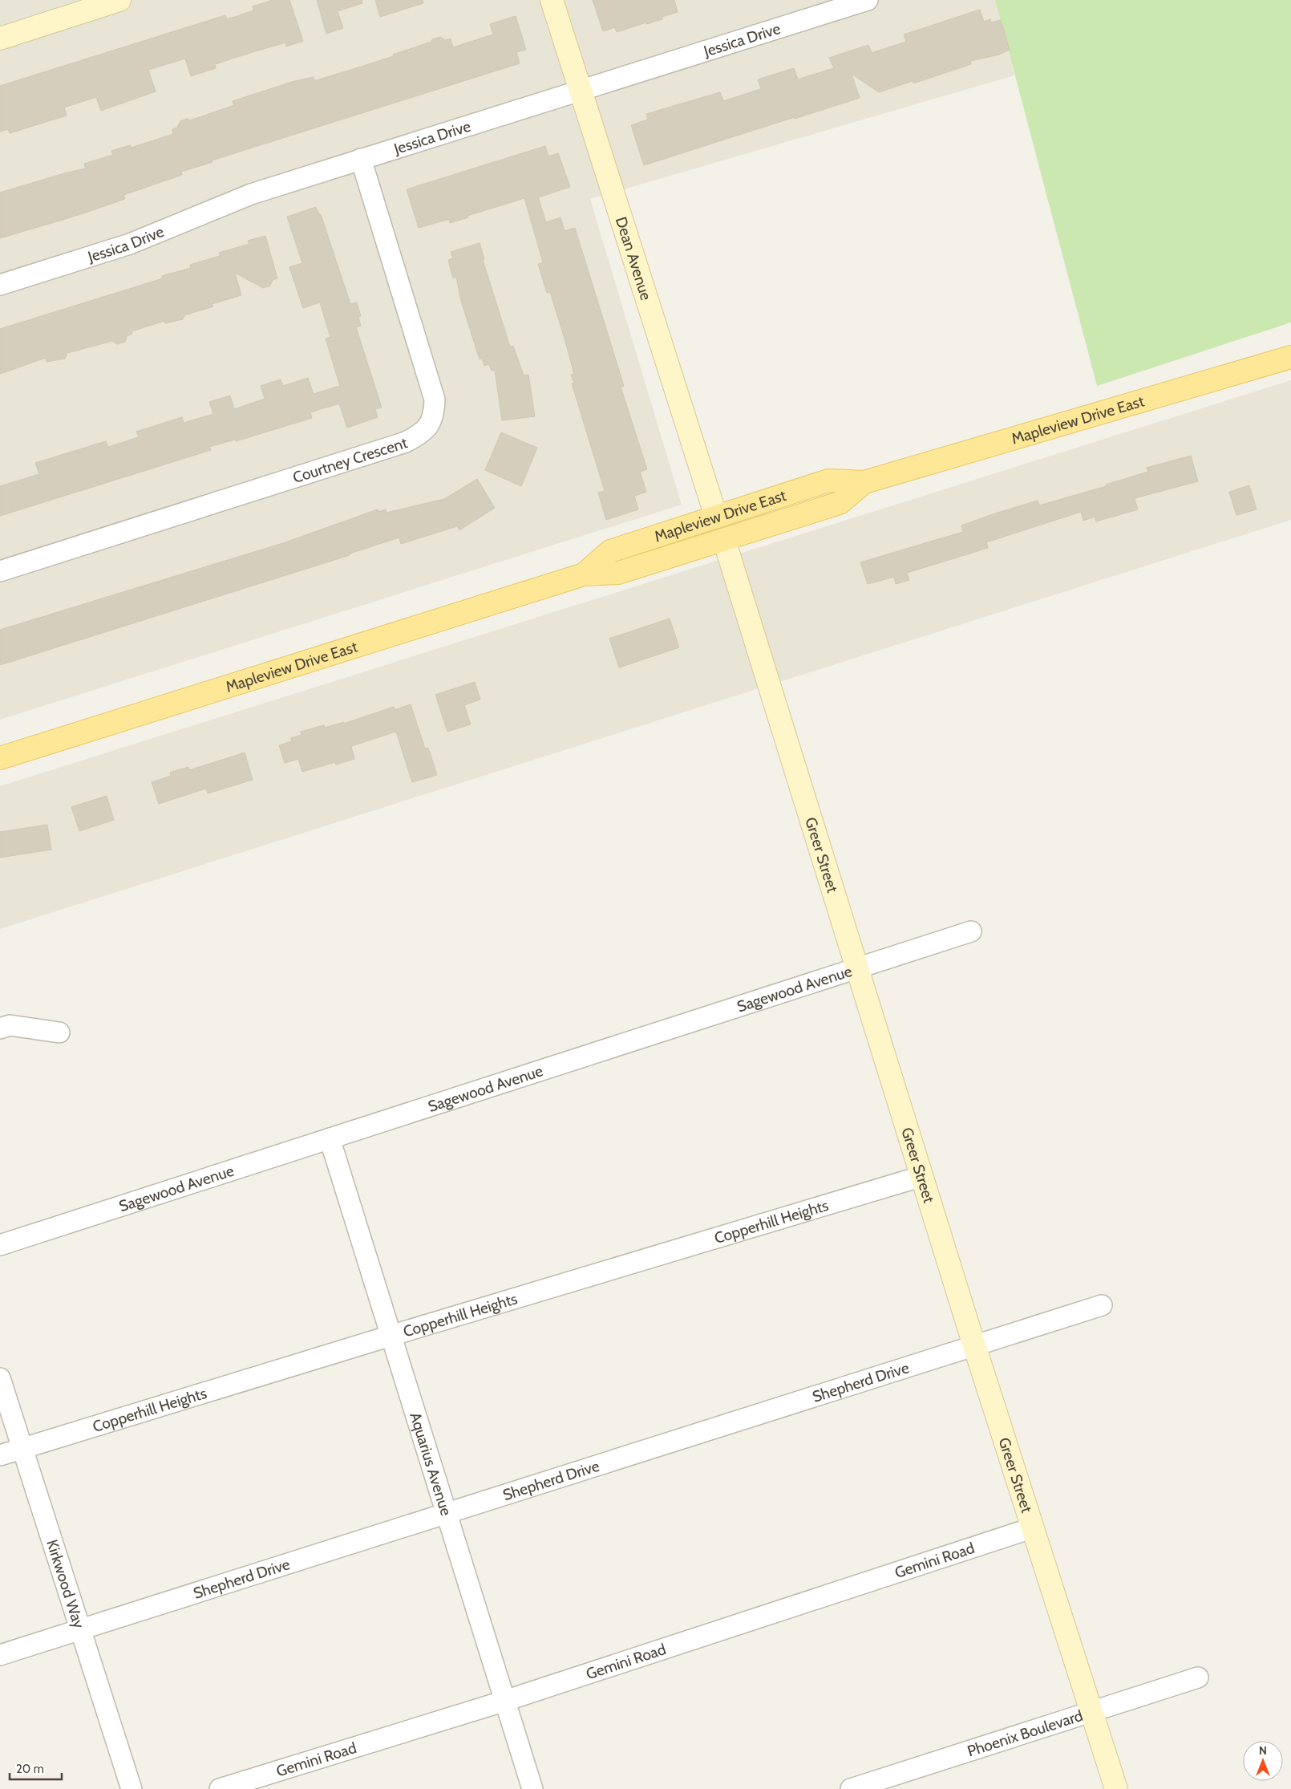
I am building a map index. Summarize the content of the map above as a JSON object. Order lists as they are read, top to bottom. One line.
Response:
{"streets":{"main road":["Mapleview Drive East"],"street":["Jessica Drive","Dean Avenue","Courtney Crescent","Greer Street","Sagewood Avenue","Copperhill Heights","Shepherd Drive","Aquarius Avenue","Gemini Road","Kirkwood Way","Phoenix Boulevard"]},"crossings":[["Jessica Drive","Dean Avenue"],["Jessica Drive","Courtney Crescent"],["Dean Avenue","Mapleview Drive East"],["Mapleview Drive East","Greer Street"],["Greer Street","Sagewood Avenue"],["Greer Street","Copperhill Heights"],["Greer Street","Shepherd Drive"],["Greer Street","Gemini Road"],["Greer Street","Phoenix Boulevard"],["Sagewood Avenue","Aquarius Avenue"],["Copperhill Heights","Aquarius Avenue"],["Copperhill Heights","Kirkwood Way"],["Shepherd Drive","Aquarius Avenue"],["Shepherd Drive","Kirkwood Way"],["Aquarius Avenue","Gemini Road"]],"scale_bar":"20 m","north":"top"}
